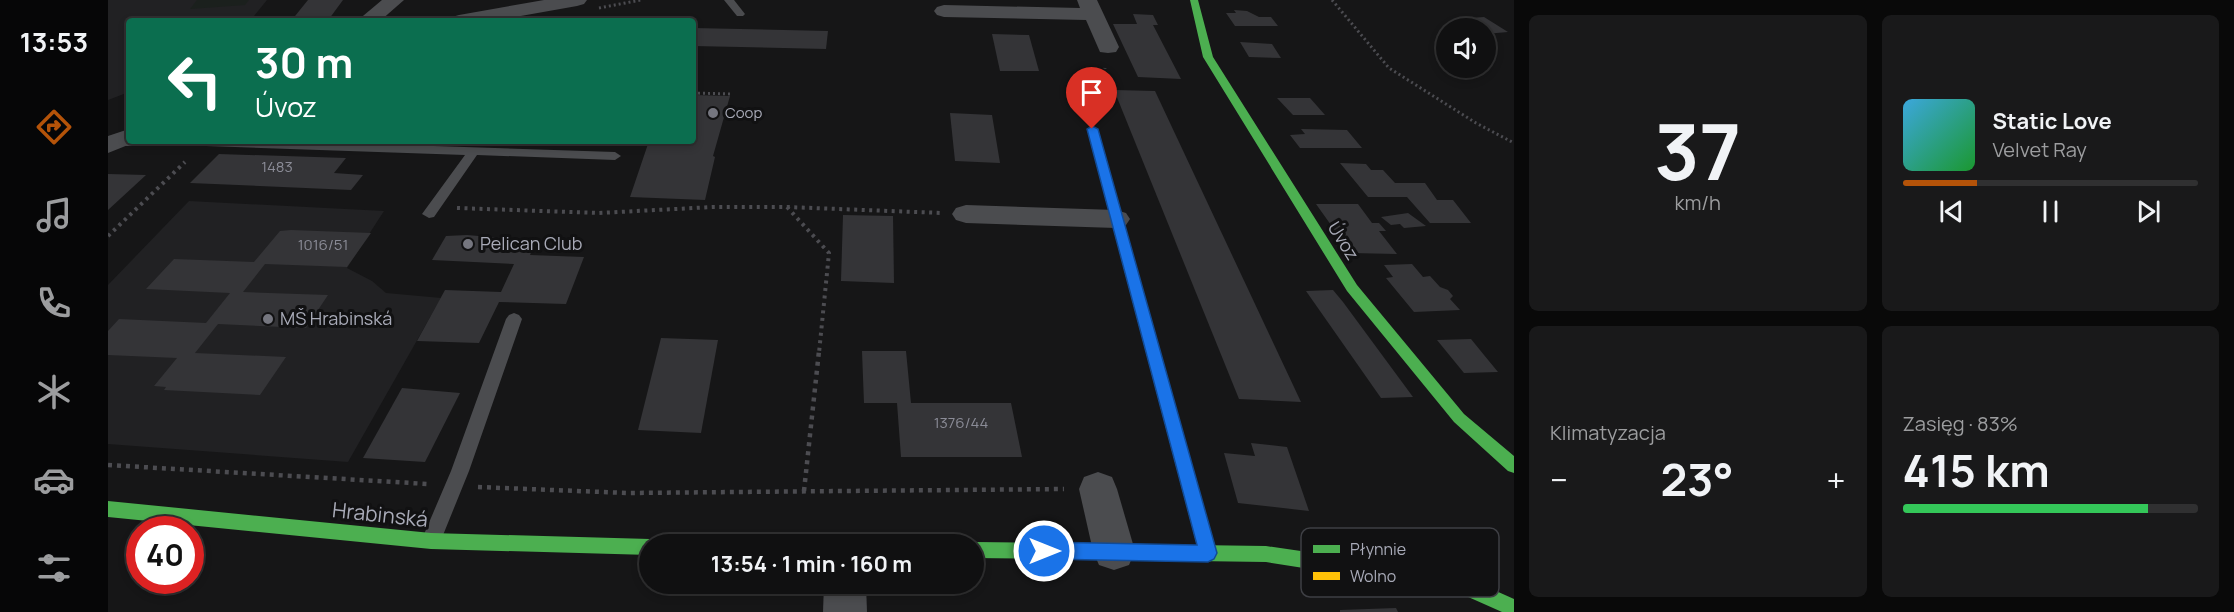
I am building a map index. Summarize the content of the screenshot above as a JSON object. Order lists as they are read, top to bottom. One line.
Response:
{"streets":{"street":["Úvoz","Hrabinská"]},"places":["Coop","Pelican Club","MŠ Hrabinská"],"house_numbers":["1483","1016/51","1376/44"],"legend":["Płynnie","Wolno"],"page":{"tabs":"13:53","tile":[["37","km/h"],"Klimatyzacja",["Zasięg · 83%","415 km"]],"turn":["30 m","Úvoz"],"song":["Static Love","Velvet Ray"],"heat":["−","23°","+"],"limit":"40","trip":"13:54 · 1 min · 160 m"}}
